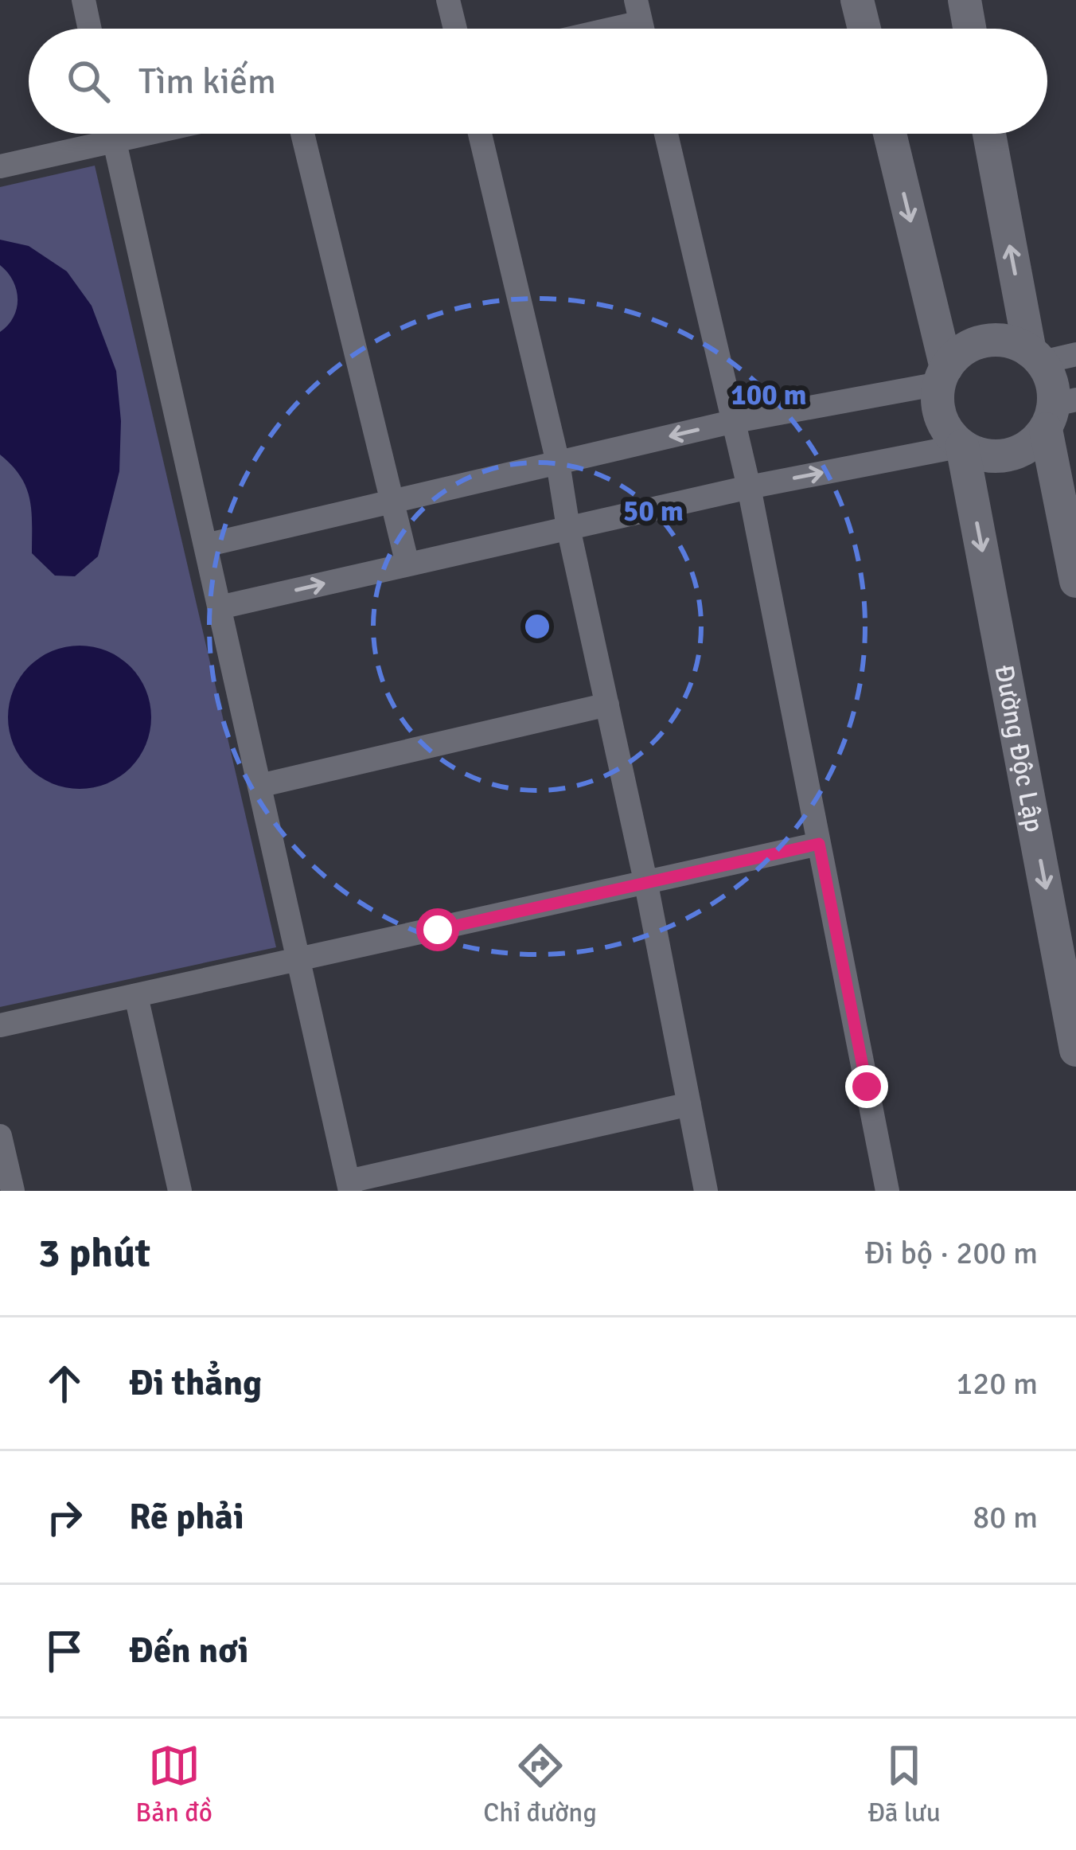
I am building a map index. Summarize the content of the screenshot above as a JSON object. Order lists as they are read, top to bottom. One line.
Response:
{"streets":{"street":["Đường Độc Lập"]},"page":{"search":"Tìm kiếm","heading":["3 phút","Đi bộ · 200 m"],"list":[["Đi thẳng","120 m"],["Rẽ phải","80 m"],"Đến nơi"],"nav":["Bản đồ","Chỉ đường","Đã lưu"]},"rings":["100 m","50 m"]}
